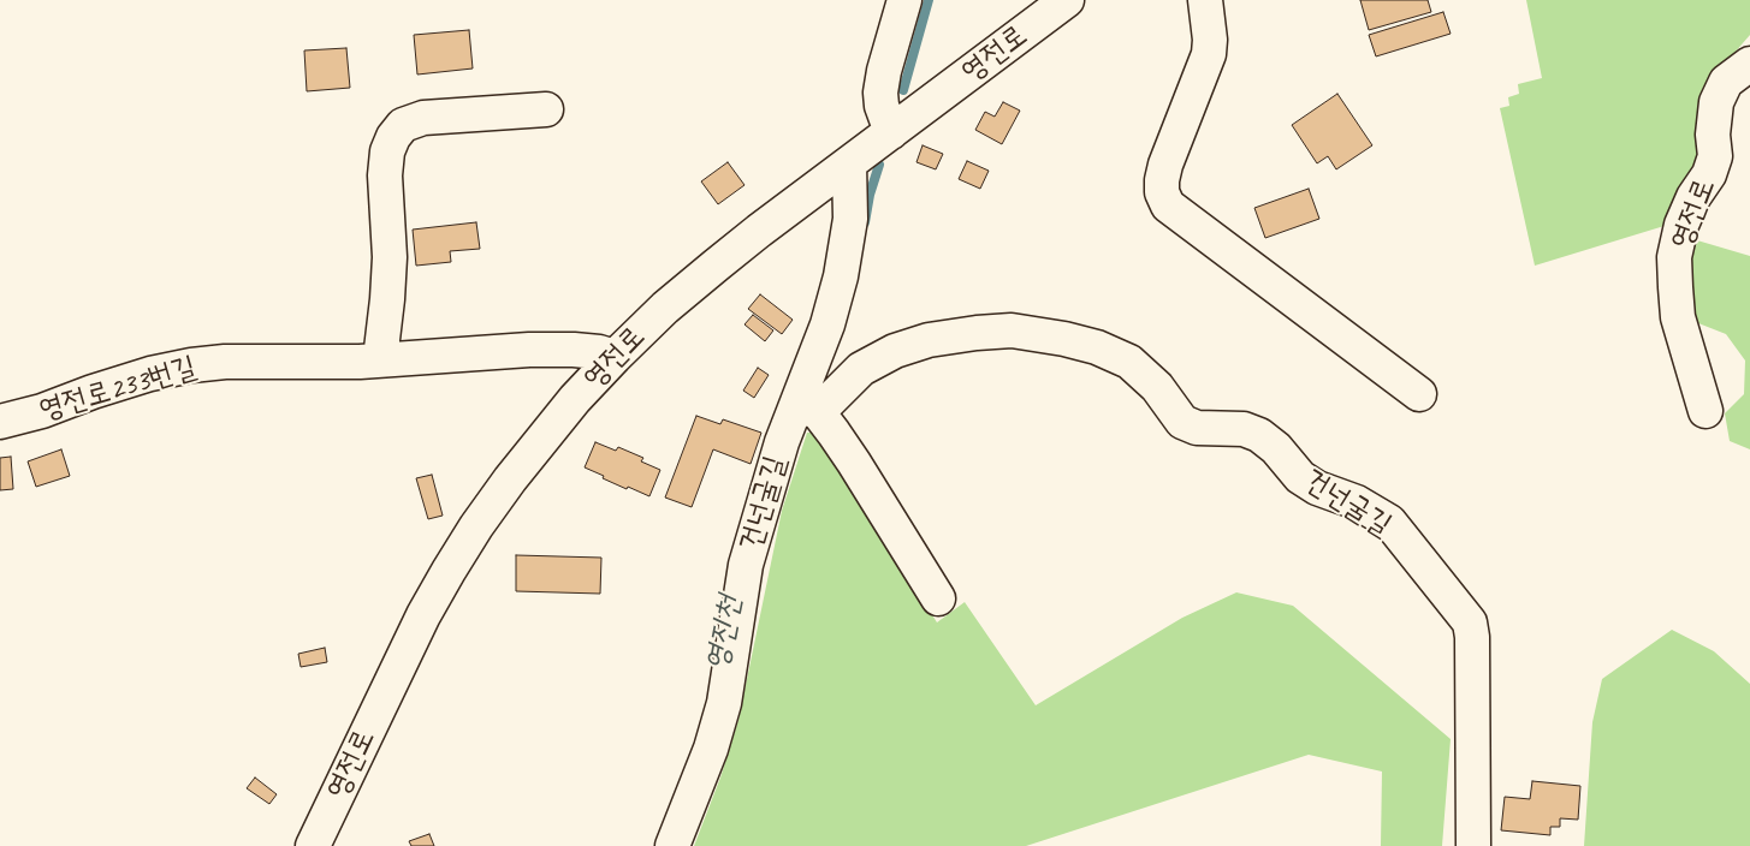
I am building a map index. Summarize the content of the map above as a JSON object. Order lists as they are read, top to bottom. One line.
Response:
{"streets":{"street":["영전로","영전로233번길","건넌굴길"]},"crossings":[["영전로","영전로233번길"],["영전로","건넌굴길"]],"water":["영진천"]}
